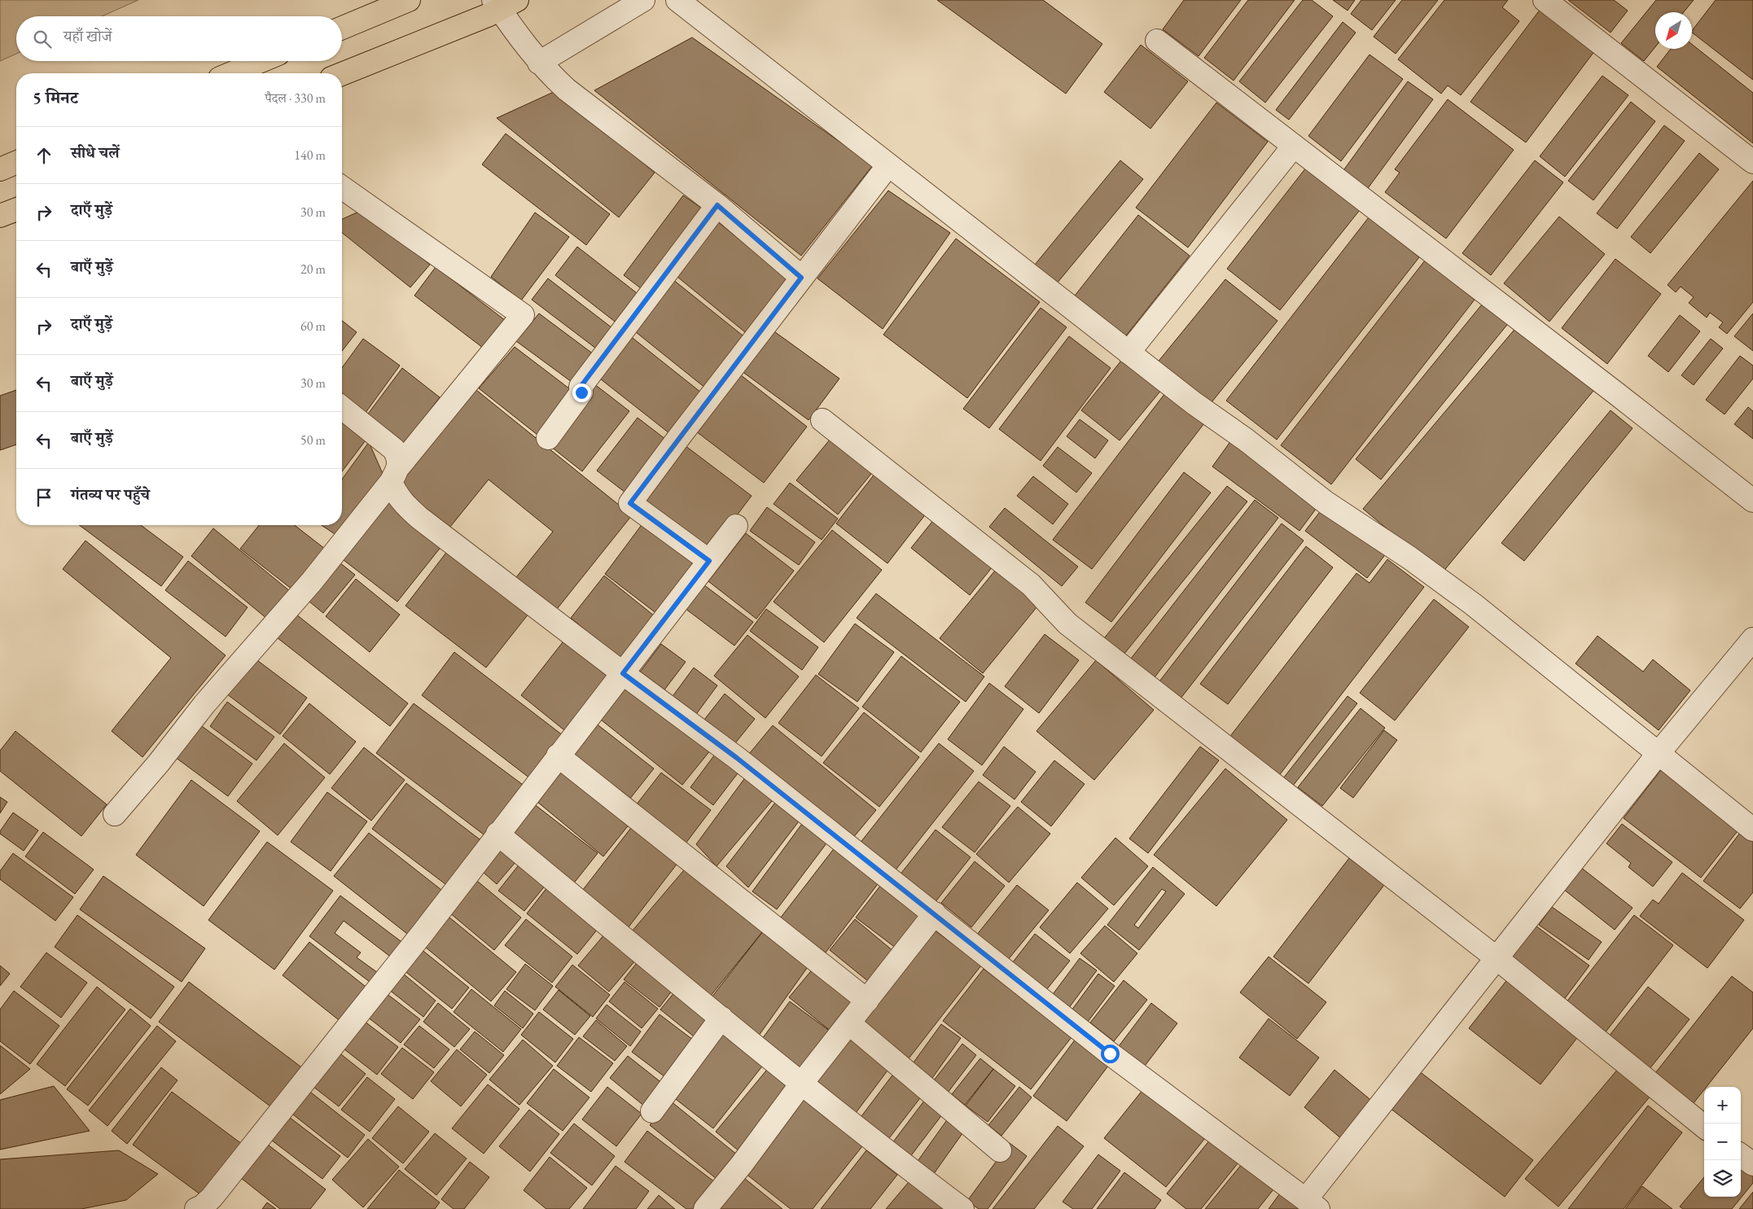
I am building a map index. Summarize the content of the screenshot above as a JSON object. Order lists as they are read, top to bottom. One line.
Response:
{"north":"bottom left","page":{"search":"यहाँ खोजें","heading":["5 मिनट","पैदल · 330 m"],"list":[["सीधे चलें","140 m"],["दाएँ मुड़ें","30 m"],["बाएँ मुड़ें","20 m"],["दाएँ मुड़ें","60 m"],["बाएँ मुड़ें","30 m"],["बाएँ मुड़ें","50 m"],"गंतव्य पर पहुँचे"],"map_buttons":["+","−"]}}
